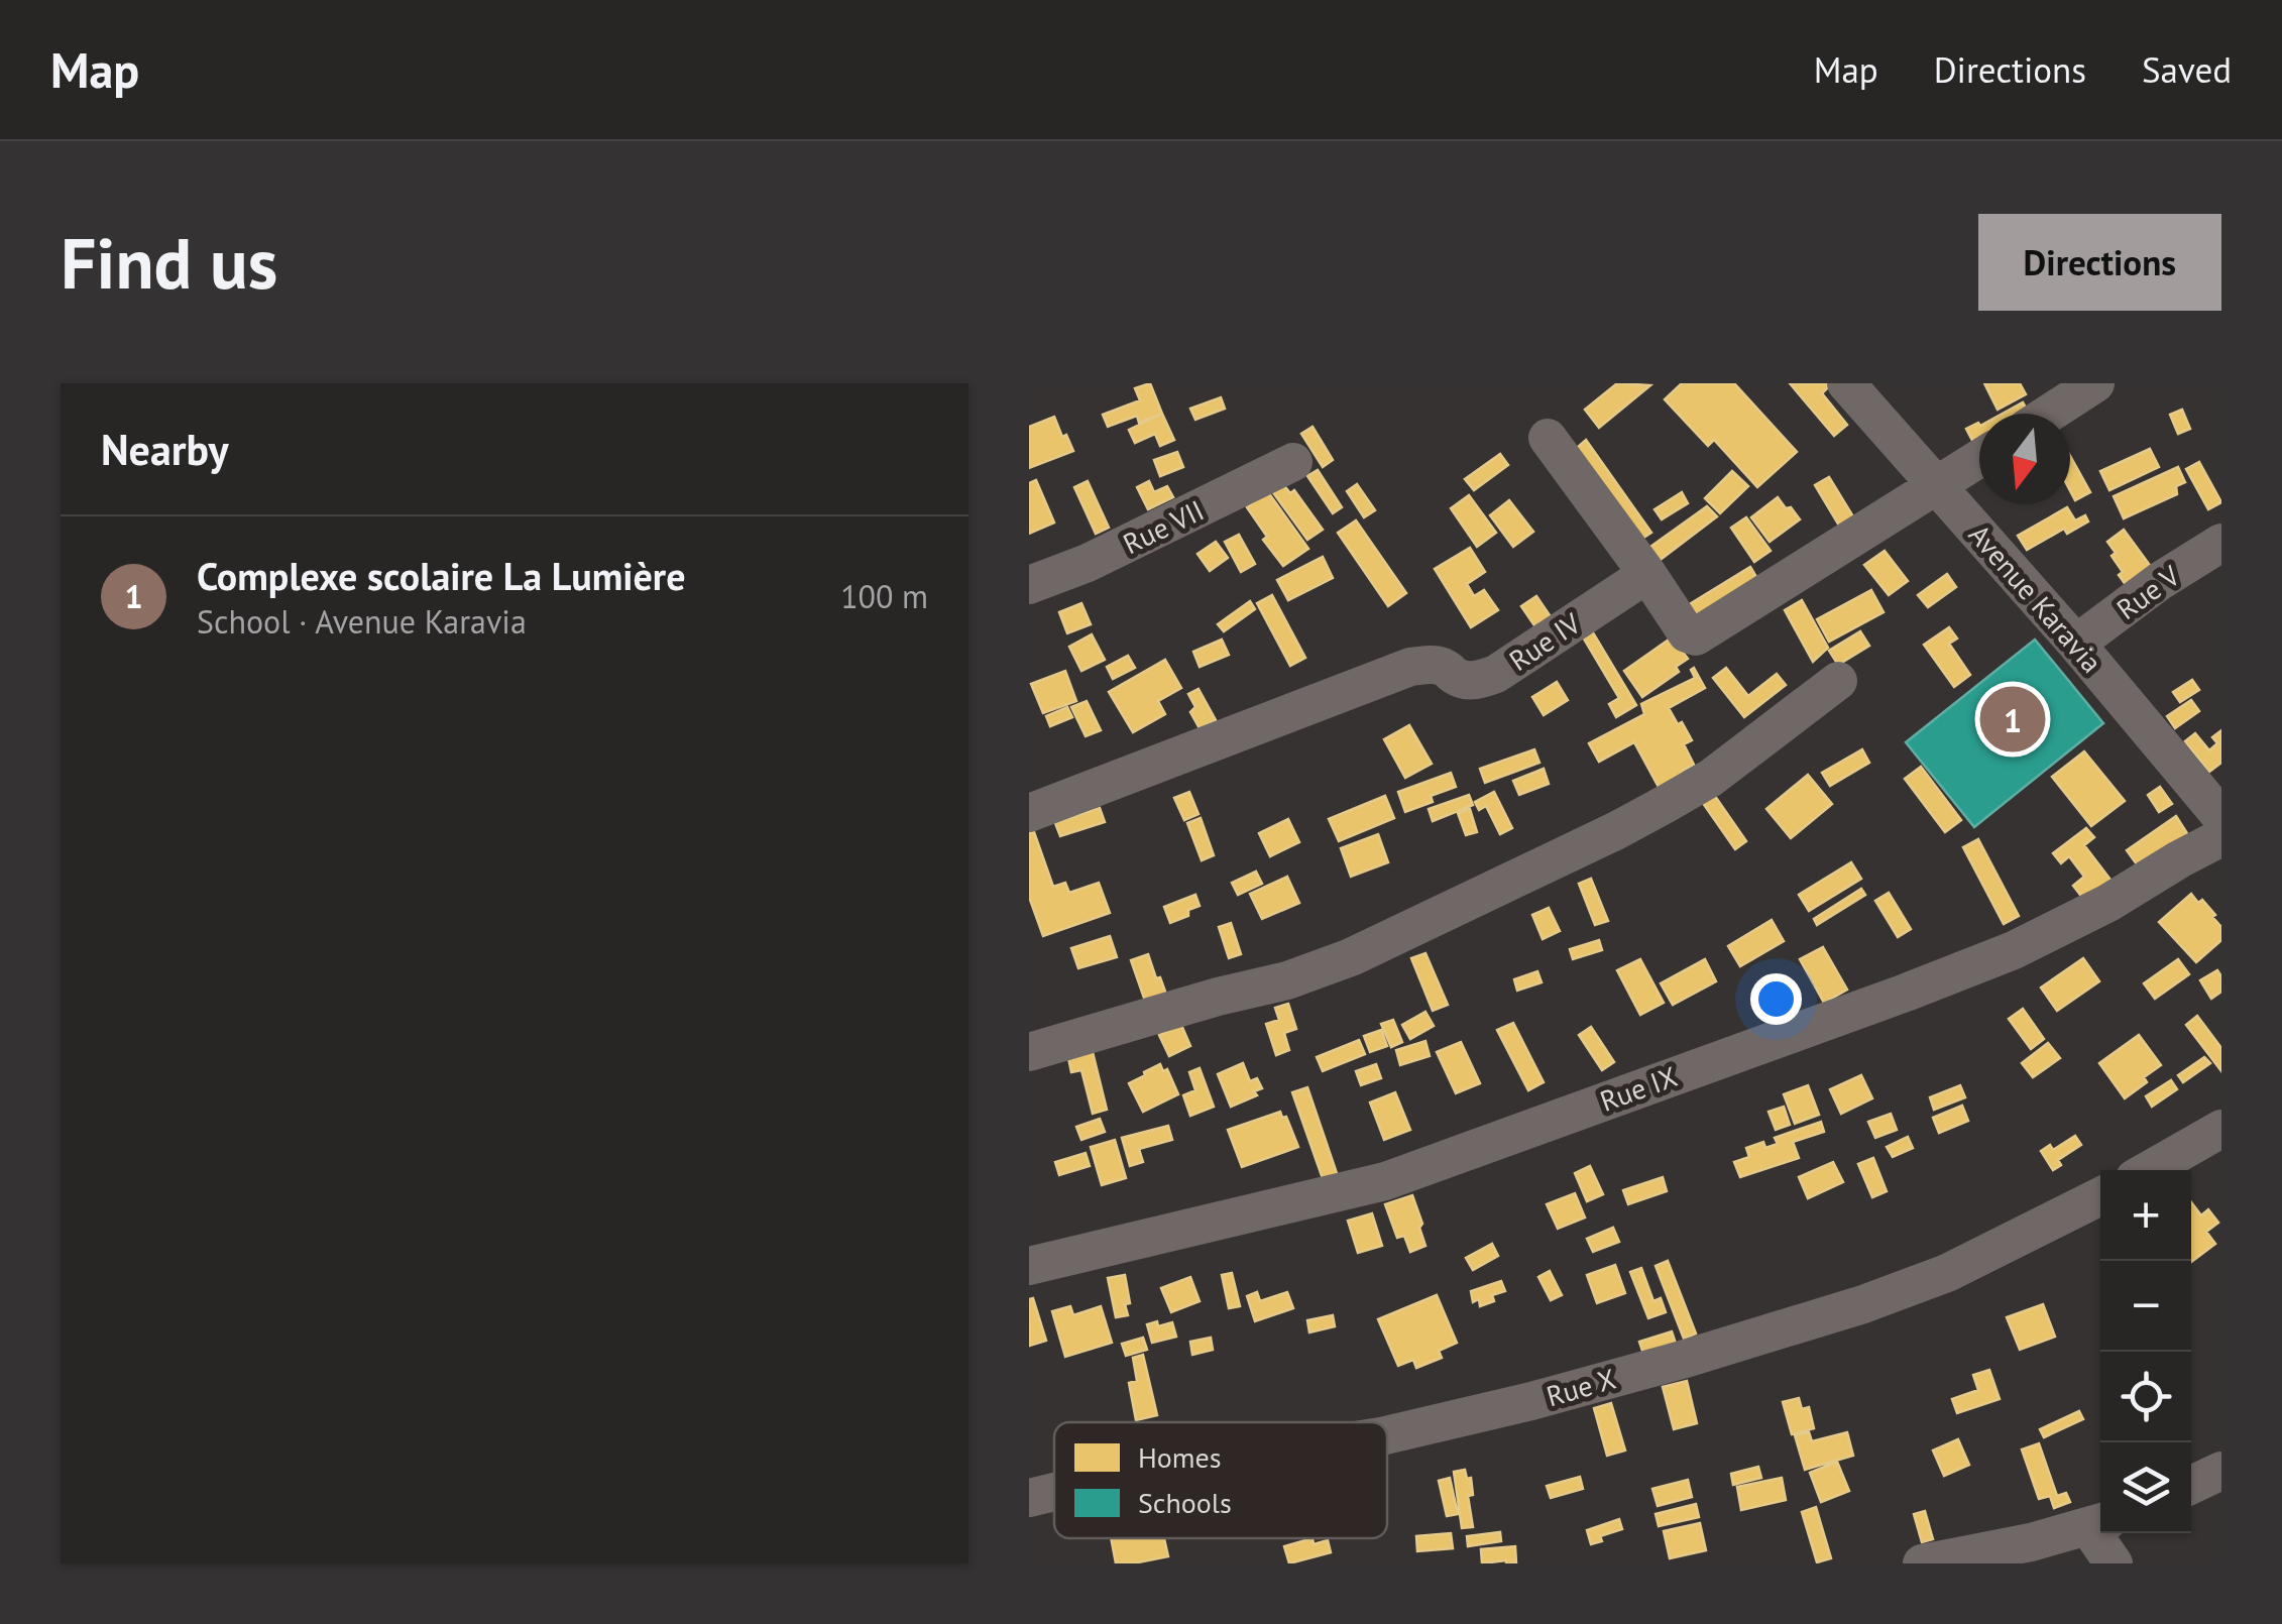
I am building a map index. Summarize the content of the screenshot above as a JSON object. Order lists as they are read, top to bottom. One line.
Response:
{"streets":{"street":["Rue VII","Rue V","Avenue Karavia","Rue IV","Rue IX","Rue X"]},"crossings":[["Rue V","Avenue Karavia"]],"legend":["Homes","Schools"],"north":"bottom","page":{"header":"Map","nav":["Map","Directions","Saved"],"buttons":"Directions","title":"Find us","heading":"Nearby","list":[{"mark":"1","name":"Complexe scolaire La Lumière","note":"School · Avenue Karavia","value":"100 m"}],"pins":"1","map_buttons":["+","−"]}}
